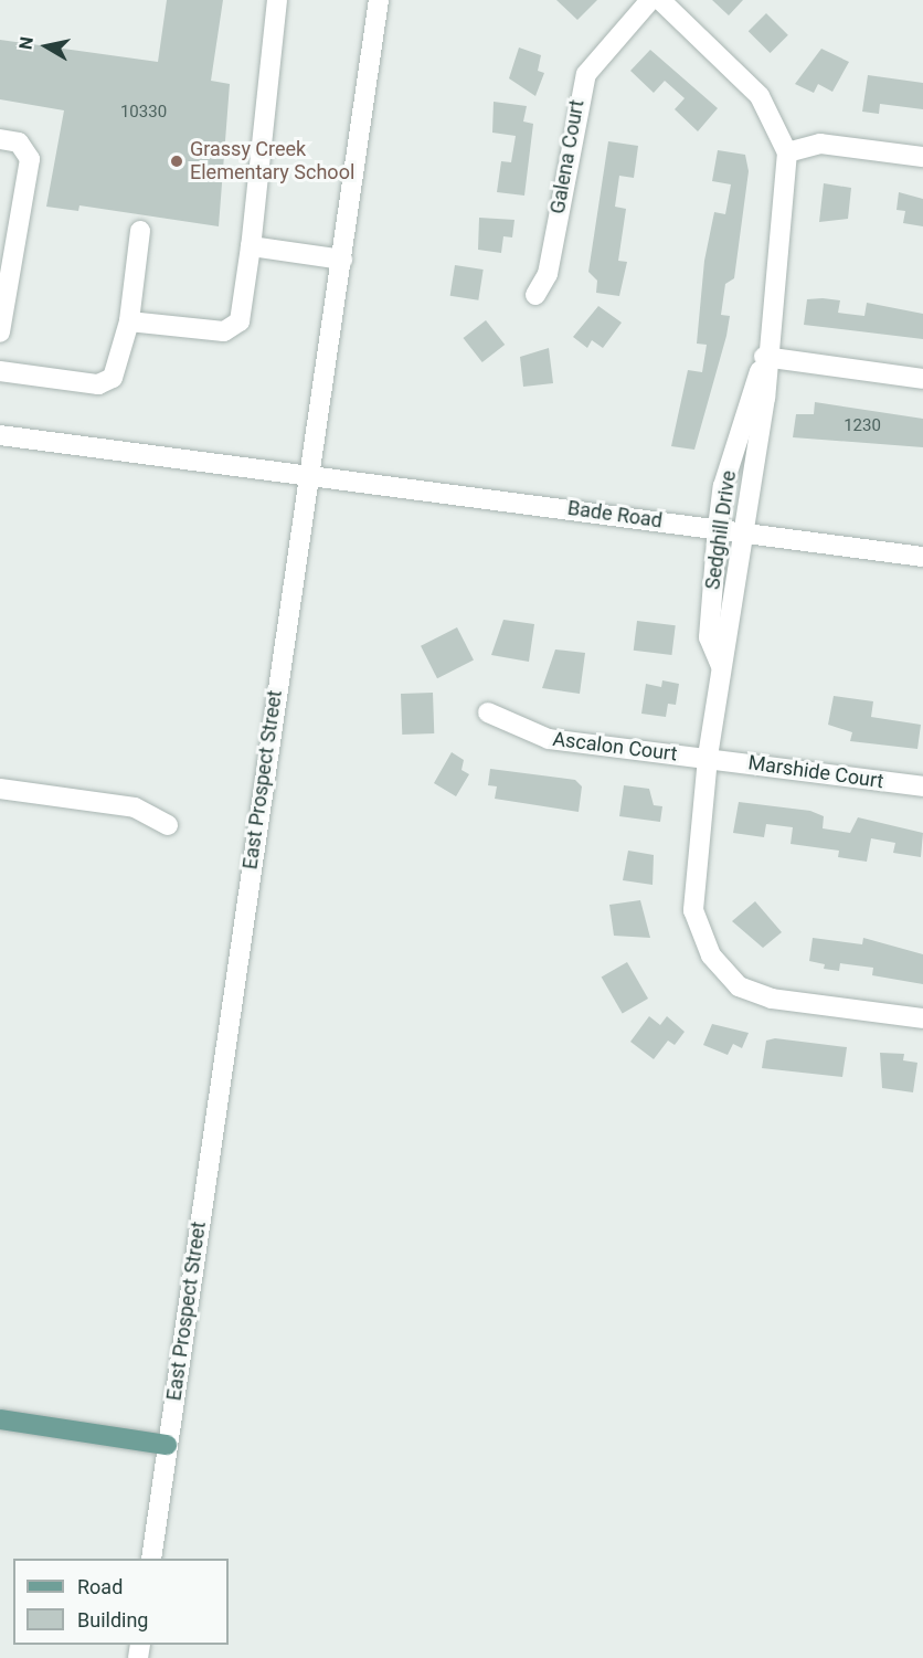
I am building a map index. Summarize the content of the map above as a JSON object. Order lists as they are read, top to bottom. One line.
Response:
{"streets":{"street":["Galena Court","Bade Road","Sedghill Drive","Ascalon Court","Marshide Court","East Prospect Street"]},"crossings":[["Bade Road","Sedghill Drive"],["Bade Road","East Prospect Street"],["Sedghill Drive","Ascalon Court"],["Sedghill Drive","Marshide Court"],["Ascalon Court","Marshide Court"]],"places":["Grassy Creek Elementary School"],"house_numbers":["10330","1230"],"legend":["Road","Building"],"north":"left"}
